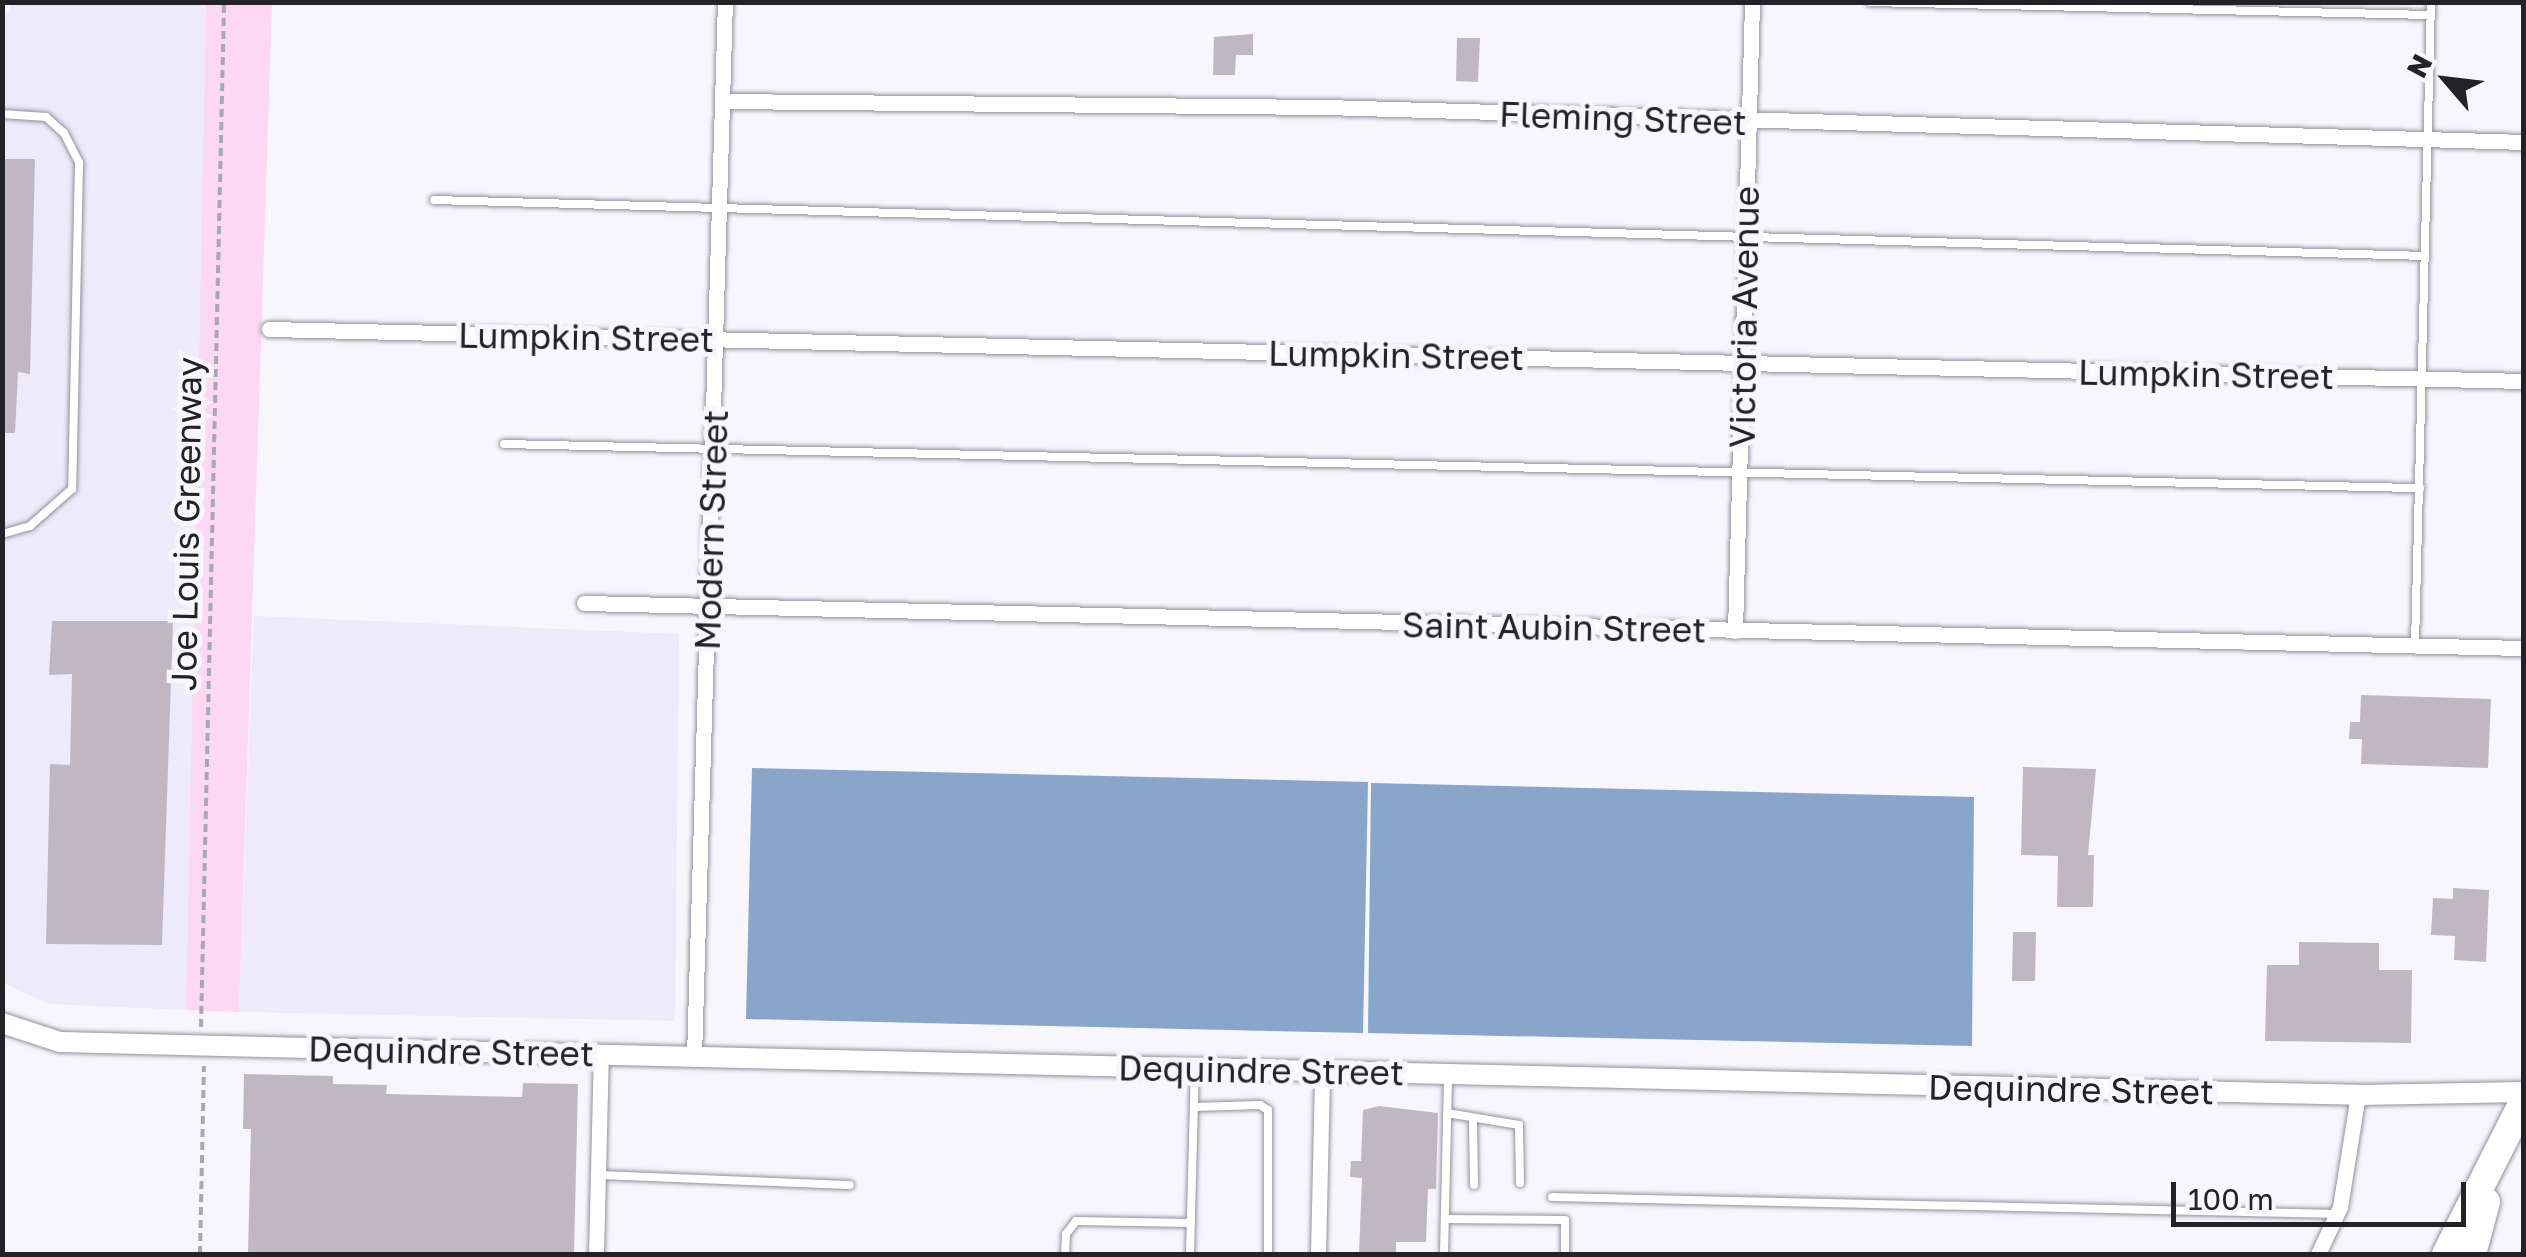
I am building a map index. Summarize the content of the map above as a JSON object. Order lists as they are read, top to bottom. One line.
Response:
{"streets":{"street":["Fleming Street","Victoria Avenue","Lumpkin Street","Modern Street","Saint Aubin Street","Dequindre Street"],"path":["Joe Louis Greenway"]},"crossings":[["Fleming Street","Victoria Avenue"],["Fleming Street","Modern Street"],["Victoria Avenue","Lumpkin Street"],["Victoria Avenue","Saint Aubin Street"],["Lumpkin Street","Modern Street"],["Joe Louis Greenway","Dequindre Street"],["Modern Street","Saint Aubin Street"],["Modern Street","Dequindre Street"]],"scale_bar":"100 m","north":"top left"}
